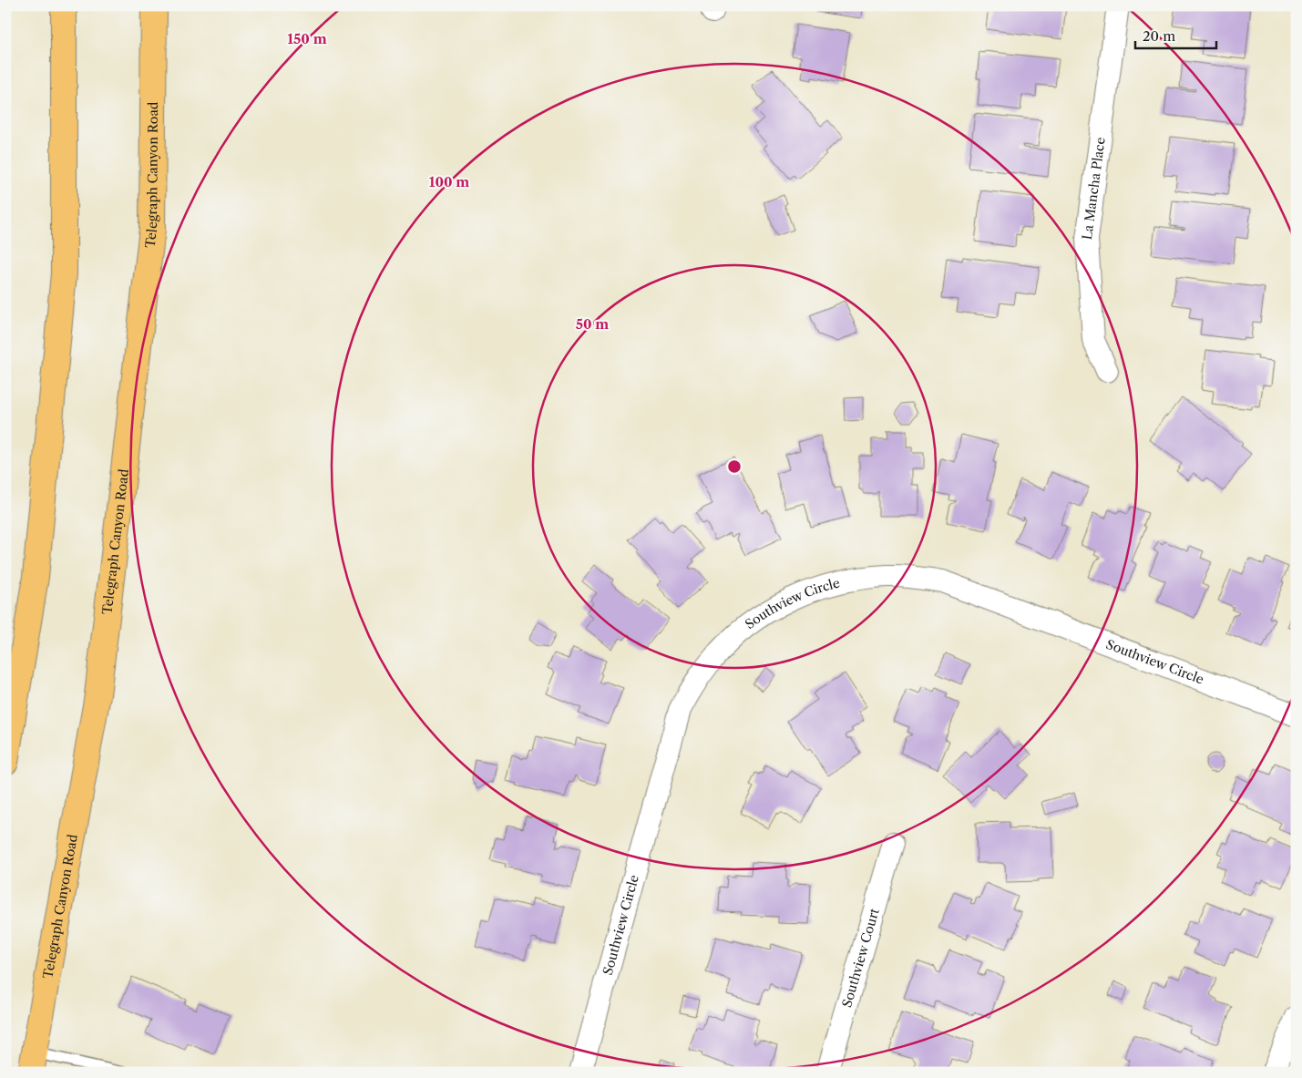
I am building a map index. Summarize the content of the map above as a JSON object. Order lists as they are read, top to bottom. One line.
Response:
{"streets":{"main road":["Telegraph Canyon Road"],"street":["La Mancha Place","Southview Circle","Southview Court"]},"scale_bar":"20 m","rings":["150 m","100 m","50 m"]}
